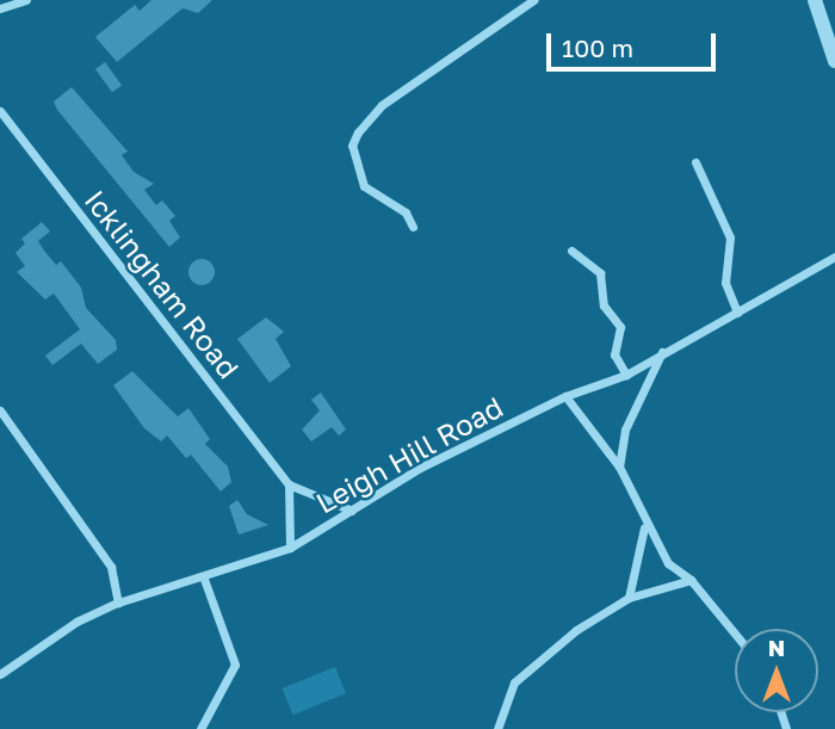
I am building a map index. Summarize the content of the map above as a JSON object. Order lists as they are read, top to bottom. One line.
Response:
{"streets":{"street":["Icklingham Road","Leigh Hill Road"]},"crossings":[["Icklingham Road","Leigh Hill Road"]],"scale_bar":"100 m","north":"top"}
